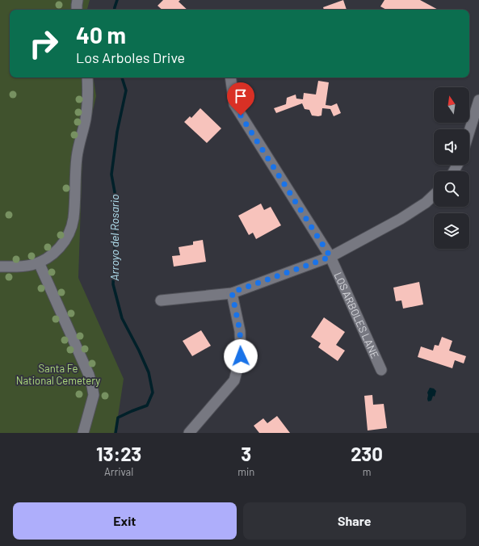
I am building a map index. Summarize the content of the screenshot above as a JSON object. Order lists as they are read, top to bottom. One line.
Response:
{"streets":{"street":["LOS ARBOLES LANE"]},"water":["Arroyo del Rosario"],"parks":["Santa Fe National Cemetery"],"north":"top","page":{"turn":["40 m","Los Arboles Drive"],"eta":["13:23","Arrival","3","min","230","m"],"buttons":["Exit","Share"]}}
